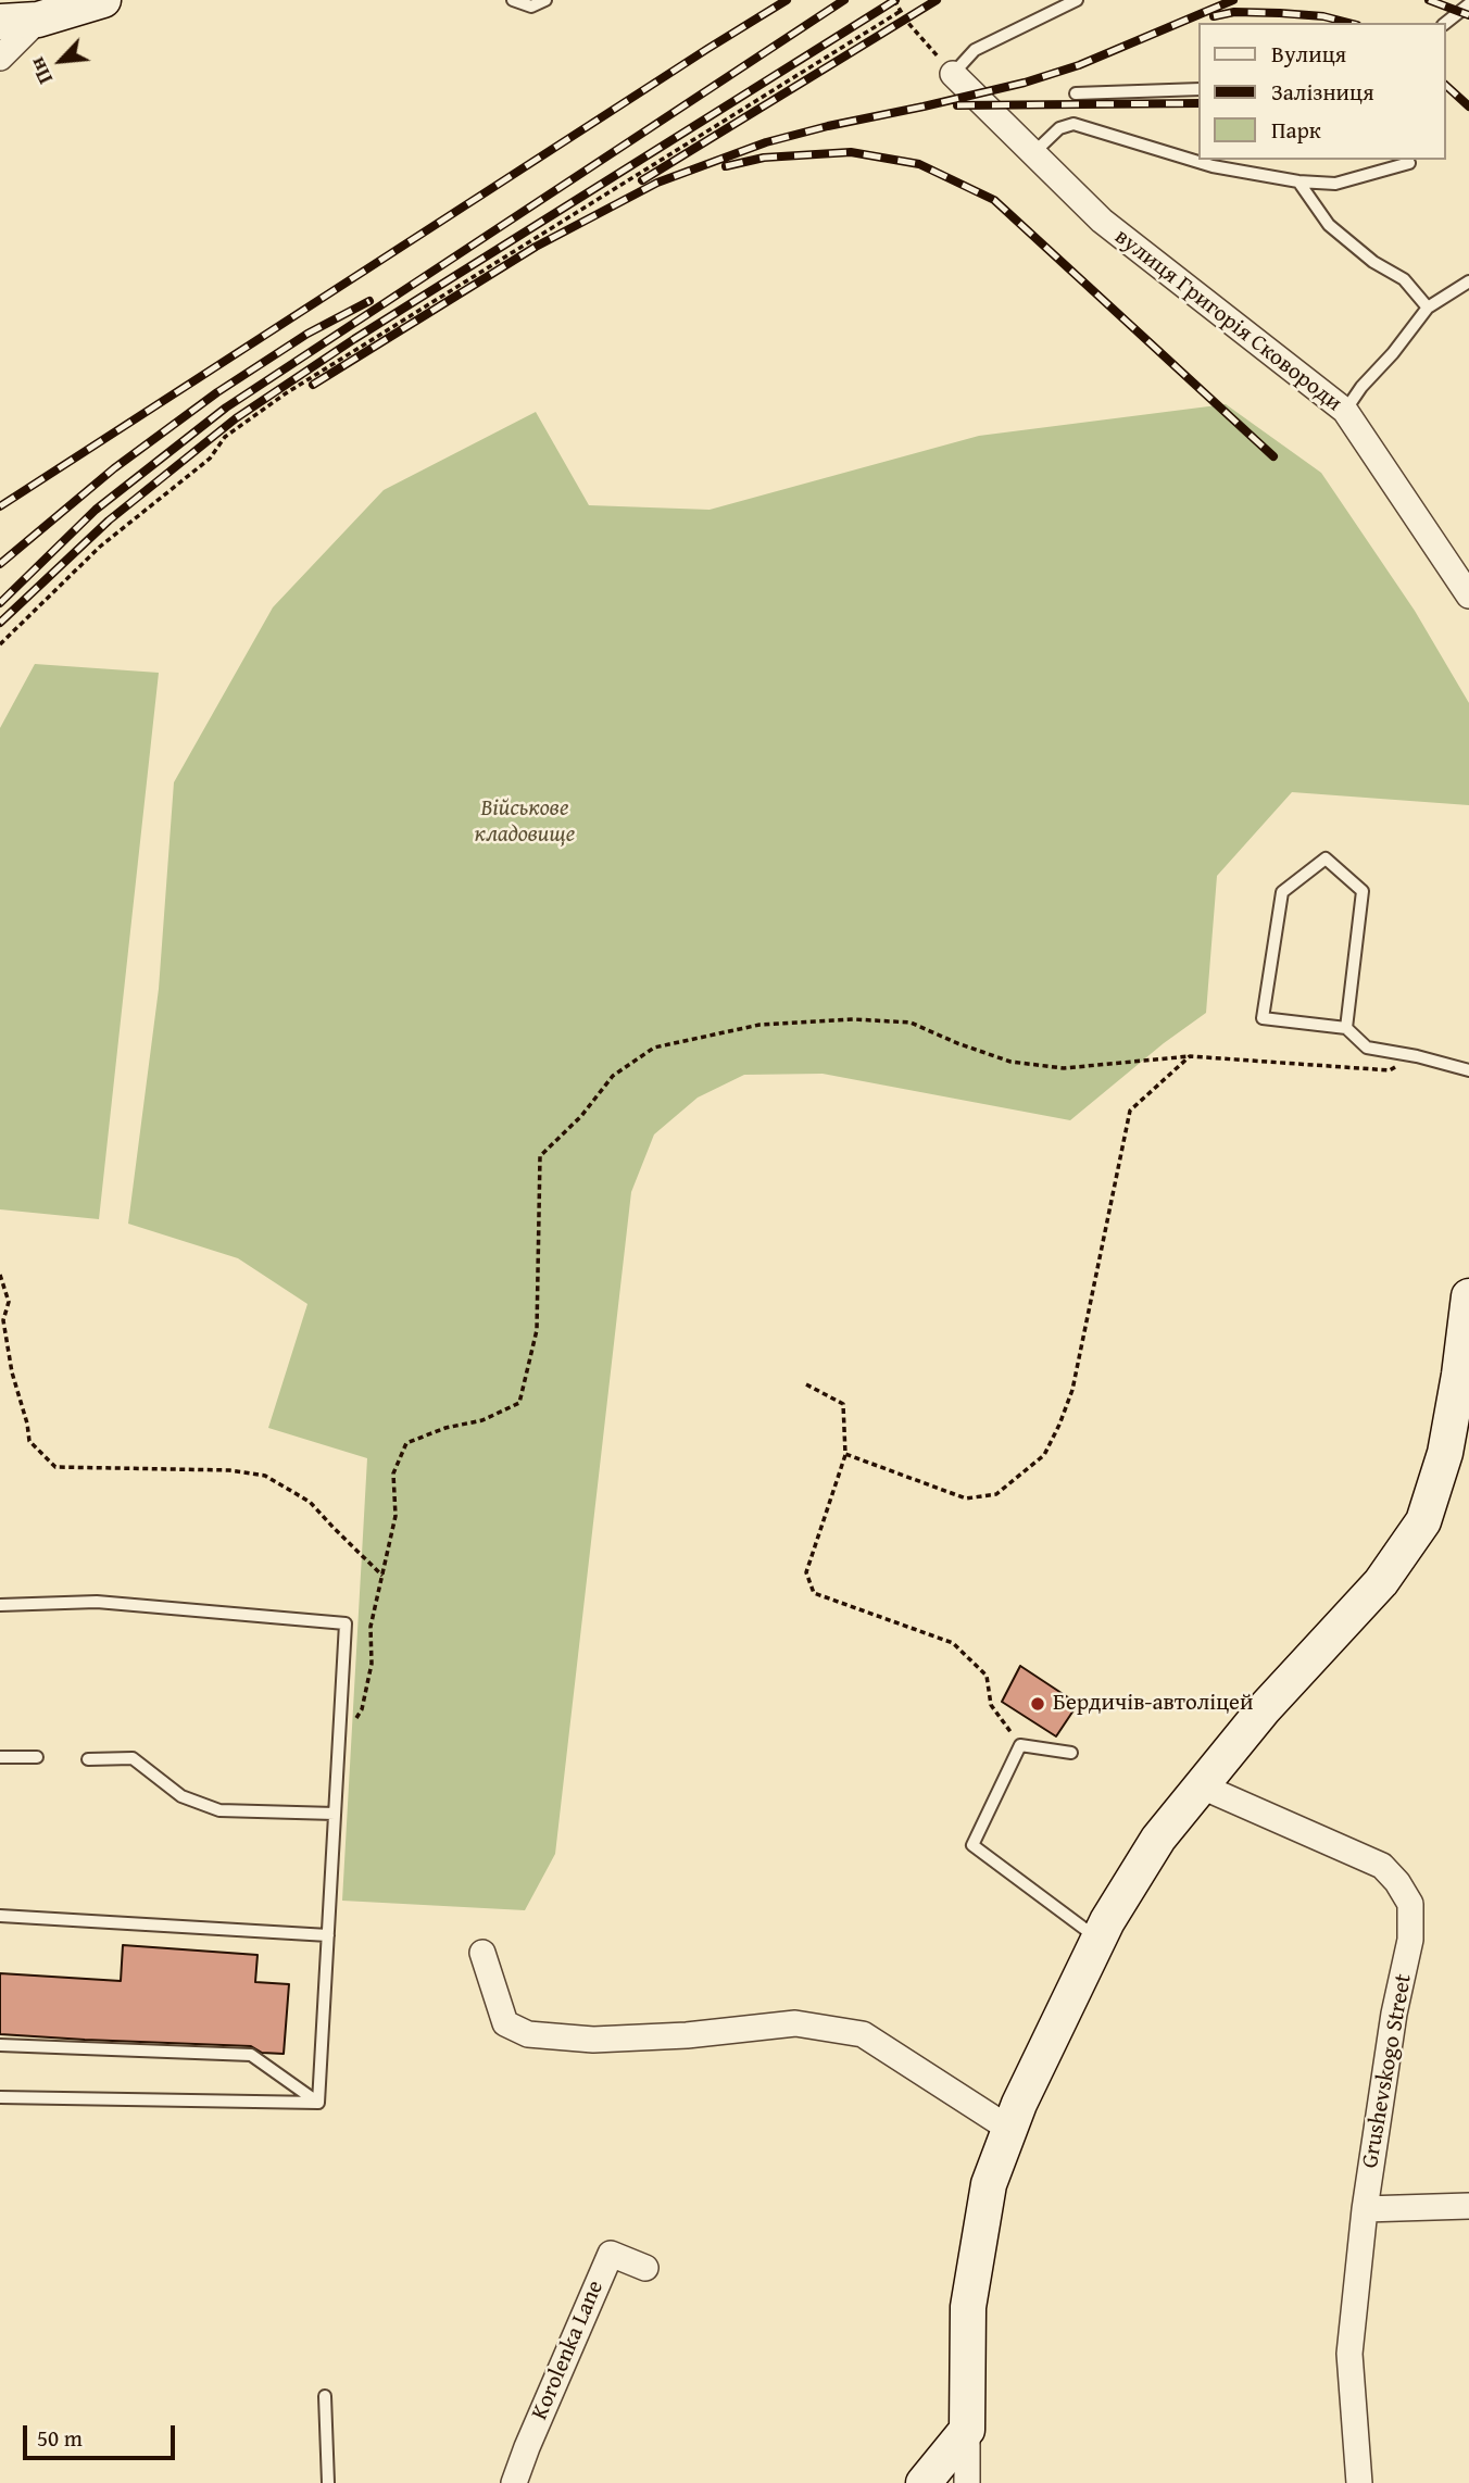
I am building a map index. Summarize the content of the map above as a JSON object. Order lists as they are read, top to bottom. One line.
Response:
{"streets":{"street":["вулиця Григорія Сковороди","Grushevskogo Street","Korolenka Lane"]},"parks":["Військове кладовище"],"places":["Бердичів-автоліцей"],"legend":["Вулиця","Залізниця","Парк"],"scale_bar":"50 m","north":"bottom left"}
